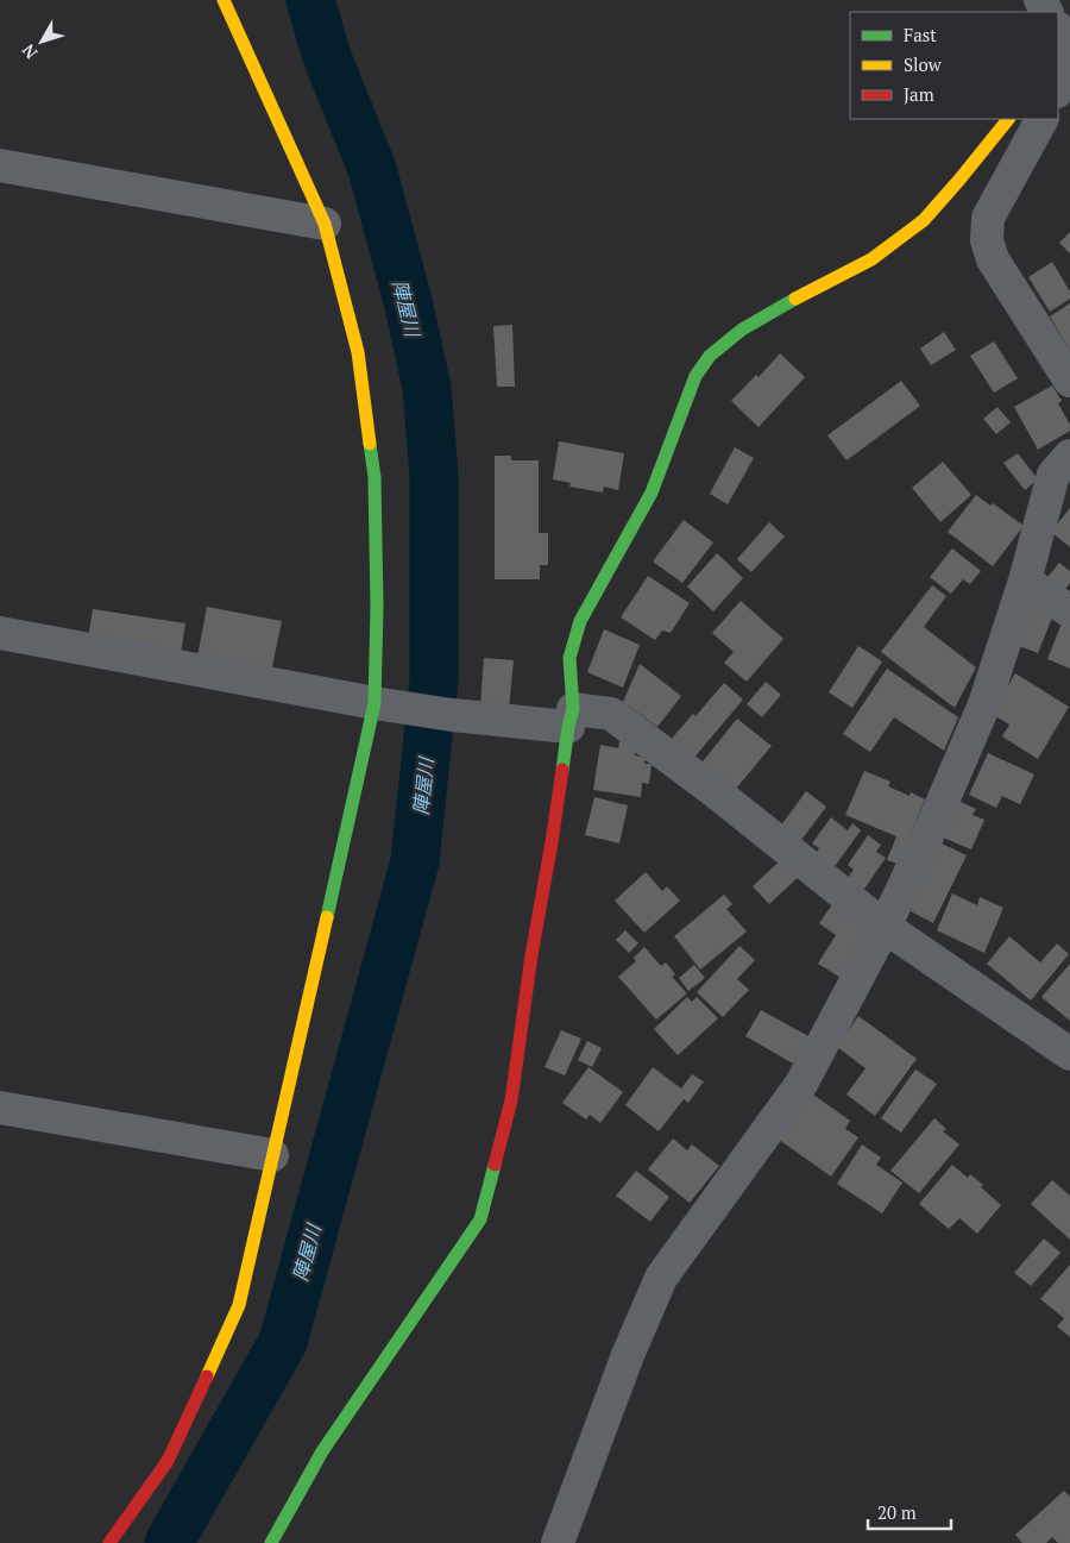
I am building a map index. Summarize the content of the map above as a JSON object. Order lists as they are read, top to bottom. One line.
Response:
{"water":["陣屋川"],"legend":["Fast","Slow","Jam"],"scale_bar":"20 m","north":"bottom left"}
